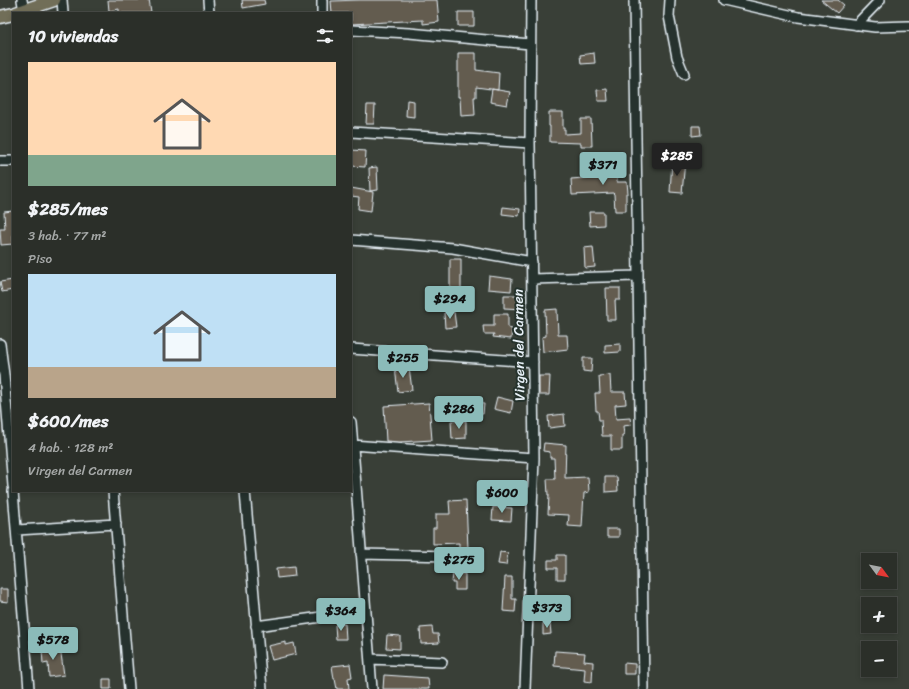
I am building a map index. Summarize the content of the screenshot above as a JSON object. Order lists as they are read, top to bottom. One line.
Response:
{"streets":{"street":["Virgen del Carmen"]},"north":"bottom right","page":{"heading":"10 viviendas","list":[{"name":"$285/mes","note":"3 hab. · 77 m² · Piso"},{"name":"$600/mes","note":"4 hab. · 128 m² · Virgen del Carmen"}],"price":["$285","$371","$294","$255","$286","$600","$275","$373","$364","$578"],"map_buttons":["+","−"]}}
